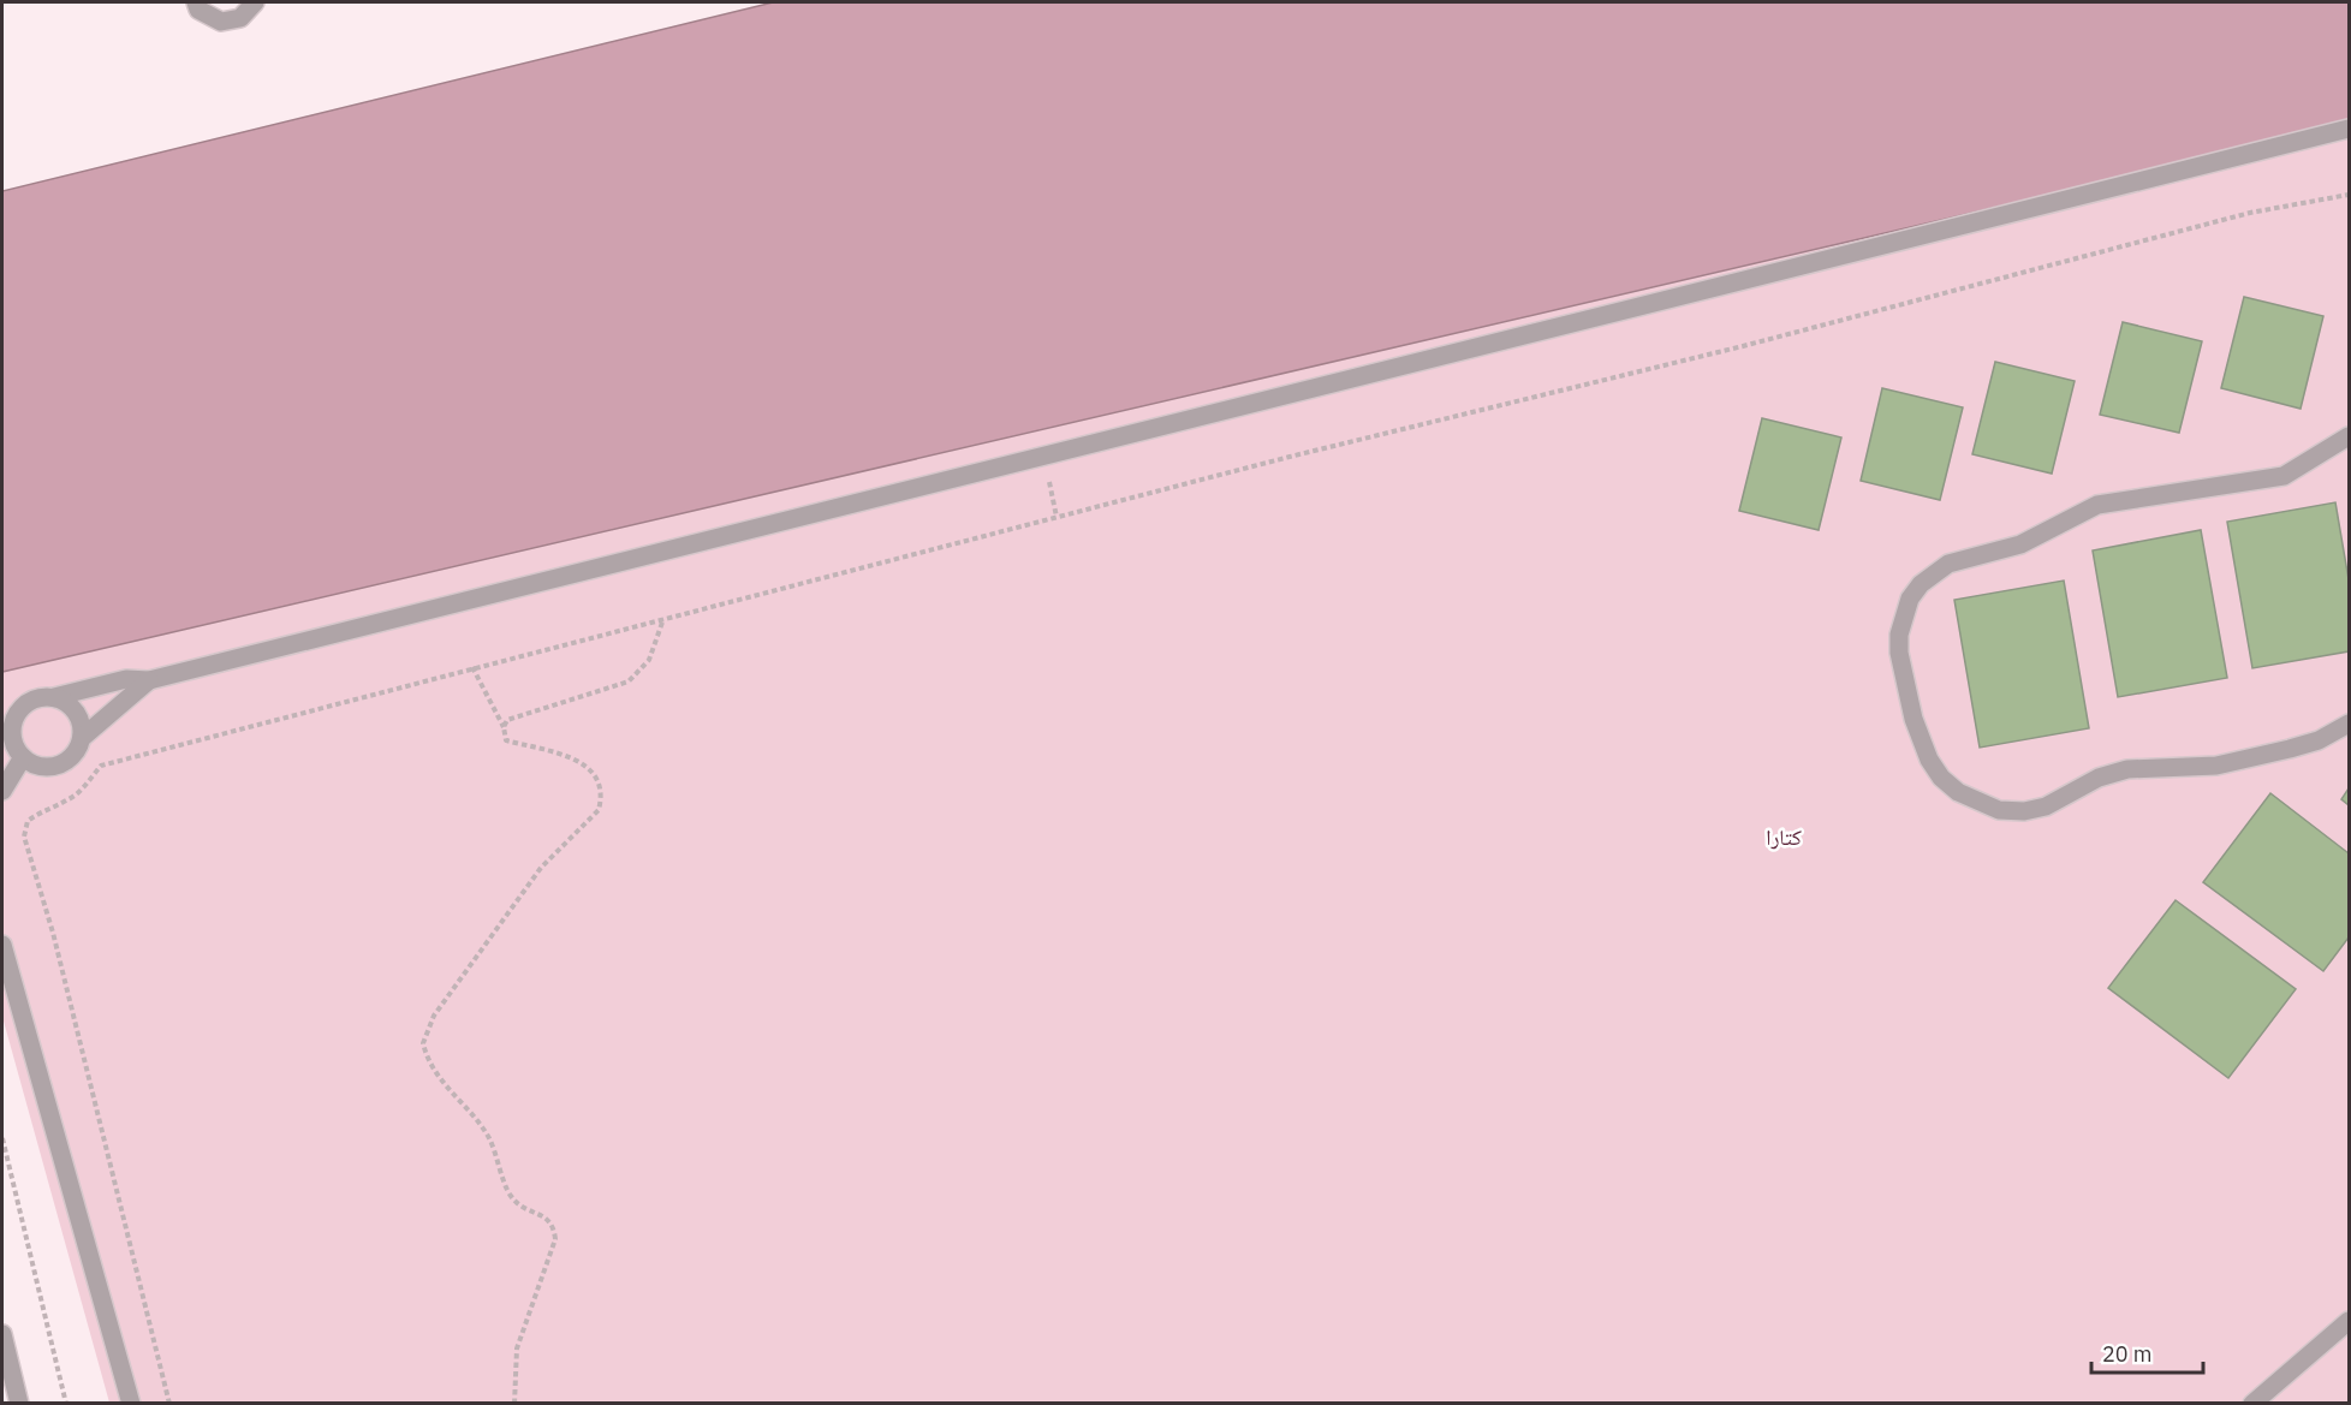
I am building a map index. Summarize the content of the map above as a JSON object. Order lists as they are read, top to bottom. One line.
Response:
{"parks":["كتارا"],"scale_bar":"20 m"}
